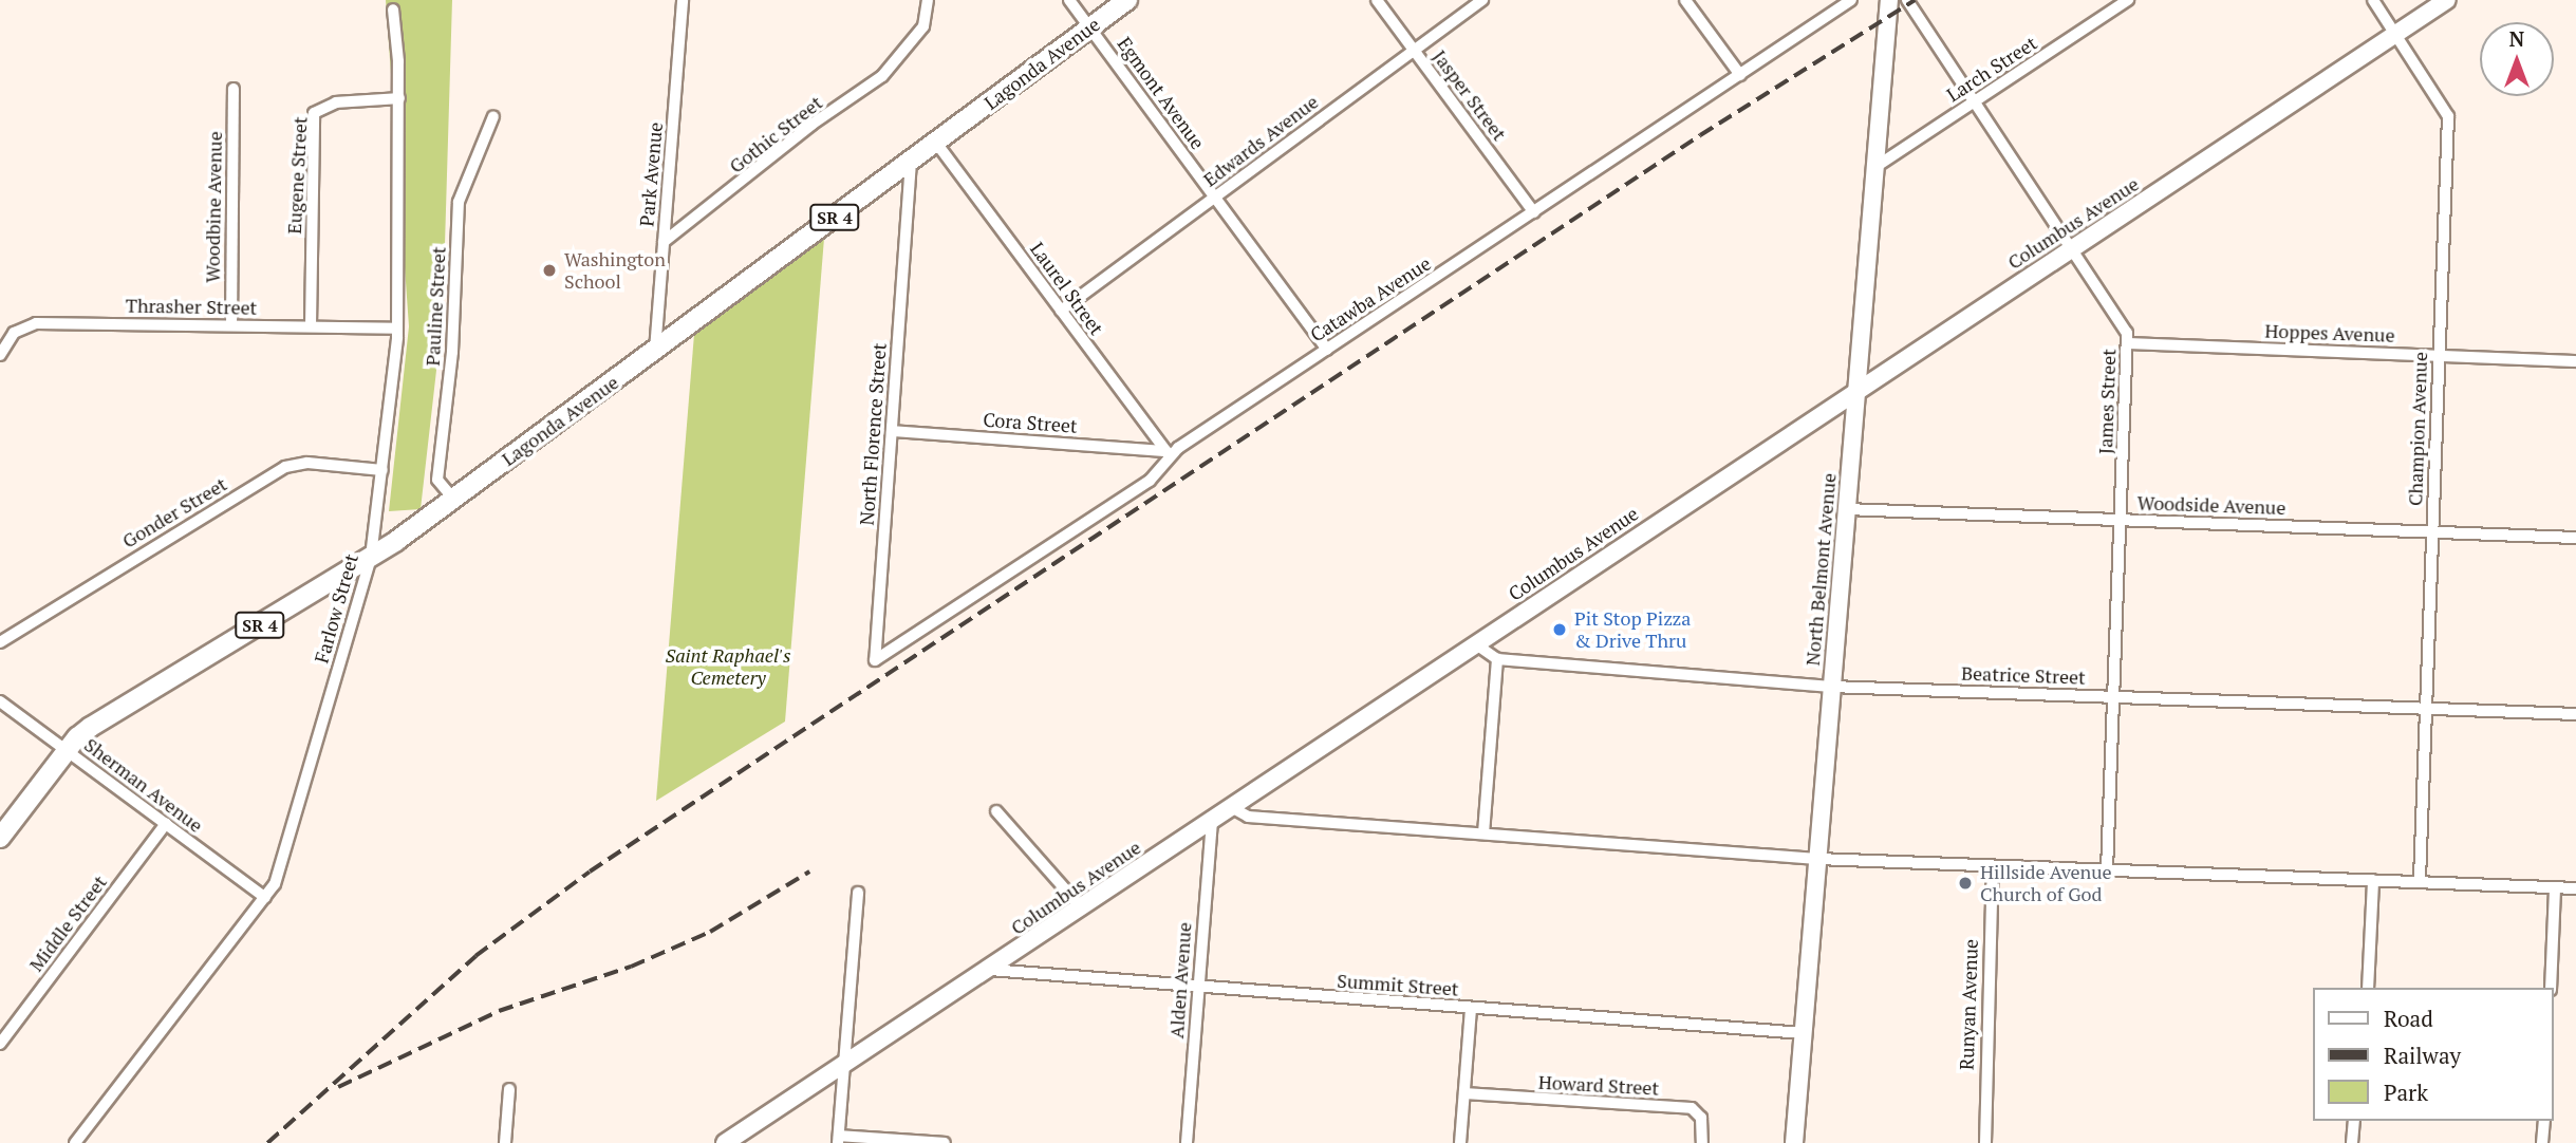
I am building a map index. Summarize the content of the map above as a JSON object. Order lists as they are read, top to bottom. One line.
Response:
{"streets":{"main road":["Lagonda Avenue","SR 4"],"street":["Larch Street","Egmont Avenue","Jasper Street","Gothic Street","Edwards Avenue","Park Avenue","Eugene Street","Woodbine Avenue","Columbus Avenue","Laurel Street","Catawba Avenue","Thrasher Street","Pauline Street","Hoppes Avenue","James Street","Cora Street","Champion Avenue","North Florence Street","Woodside Avenue","Gonder Street","North Belmont Avenue","Farlow Street","Beatrice Street","Sherman Avenue","Middle Street","Alden Avenue","Summit Street","Runyan Avenue","Howard Street"]},"crossings":[["Lagonda Avenue","Egmont Avenue"],["Lagonda Avenue","Park Avenue"],["Lagonda Avenue","Laurel Street"],["Lagonda Avenue","Pauline Street"],["Lagonda Avenue","North Florence Street"],["Lagonda Avenue","Farlow Street"],["Lagonda Avenue","Sherman Avenue"],["Larch Street","James Street"],["Larch Street","North Belmont Avenue"],["Egmont Avenue","Edwards Avenue"],["Egmont Avenue","Catawba Avenue"],["Jasper Street","Edwards Avenue"],["Jasper Street","Catawba Avenue"],["Gothic Street","Park Avenue"],["Edwards Avenue","Laurel Street"],["Eugene Street","Thrasher Street"],["Eugene Street","Farlow Street"],["Woodbine Avenue","Thrasher Street"],["Columbus Avenue","James Street"],["Columbus Avenue","Champion Avenue"],["Columbus Avenue","North Belmont Avenue"],["Columbus Avenue","Beatrice Street"],["Columbus Avenue","Alden Avenue"],["Columbus Avenue","Summit Street"],["Laurel Street","Catawba Avenue"],["Laurel Street","Cora Street"],["Catawba Avenue","Cora Street"],["Catawba Avenue","North Florence Street"],["Thrasher Street","Farlow Street"],["Hoppes Avenue","James Street"],["Hoppes Avenue","Champion Avenue"],["James Street","Woodside Avenue"],["James Street","Beatrice Street"],["Cora Street","North Florence Street"],["Champion Avenue","Woodside Avenue"],["Champion Avenue","Beatrice Street"],["Woodside Avenue","North Belmont Avenue"],["Gonder Street","Farlow Street"],["North Belmont Avenue","Beatrice Street"],["North Belmont Avenue","Summit Street"],["Farlow Street","Sherman Avenue"],["Sherman Avenue","Middle Street"],["Alden Avenue","Summit Street"]],"parks":["Saint Raphael's Cemetery"],"places":["Washington School","Pit Stop Pizza & Drive Thru","Hillside Avenue Church of God"],"legend":["Road","Railway","Park"],"north":"top"}
